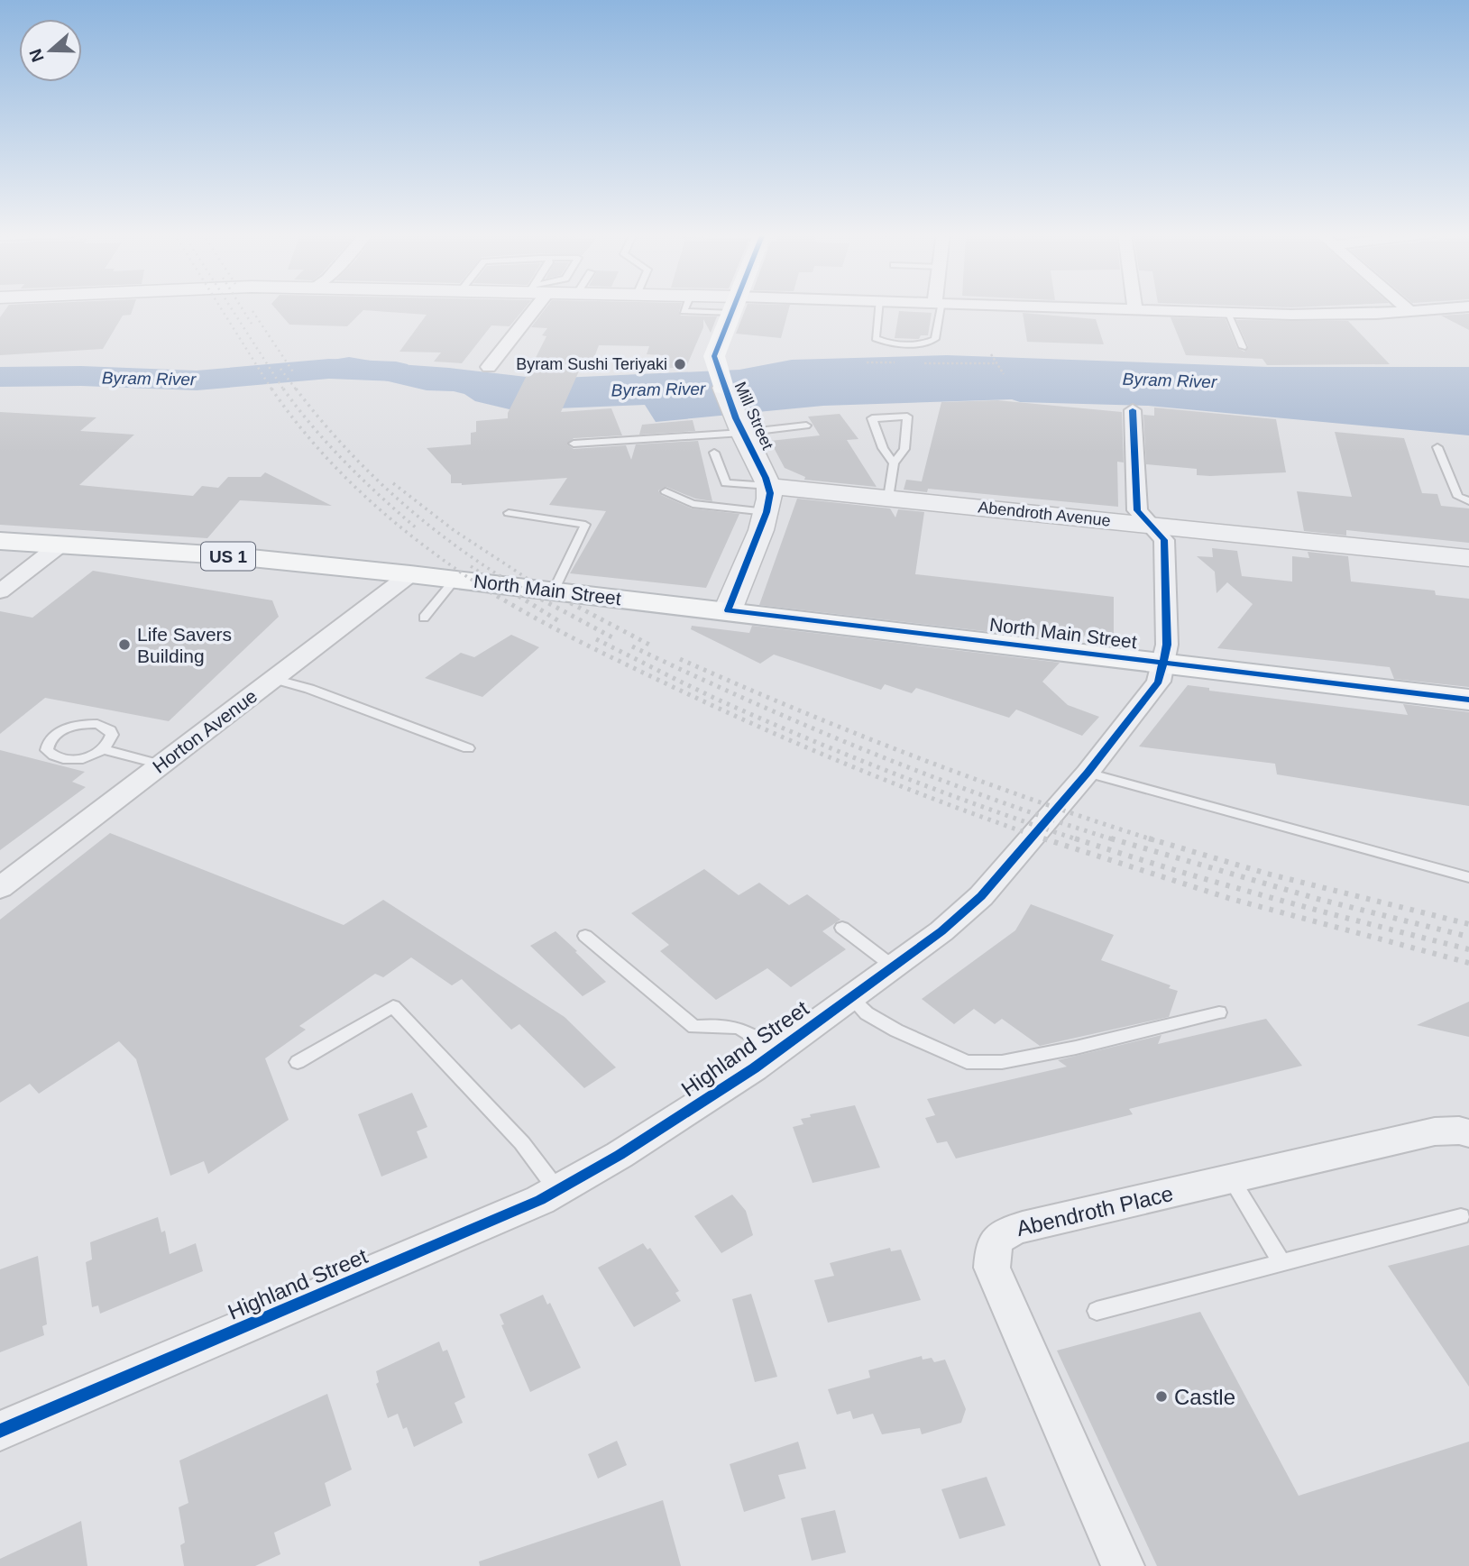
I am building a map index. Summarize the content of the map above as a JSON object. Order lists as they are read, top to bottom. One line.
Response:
{"streets":{"main road":["Mill Street","US 1","North Main Street"],"street":["Abendroth Avenue","Horton Avenue","Highland Street","Abendroth Place"]},"crossings":[["Mill Street","Abendroth Avenue"],["Abendroth Avenue","Highland Street"],["North Main Street","Horton Avenue"],["North Main Street","Highland Street"]],"water":["Byram River"],"places":["Byram Sushi Teriyaki","Life Savers Building","Castle"],"north":"left"}
